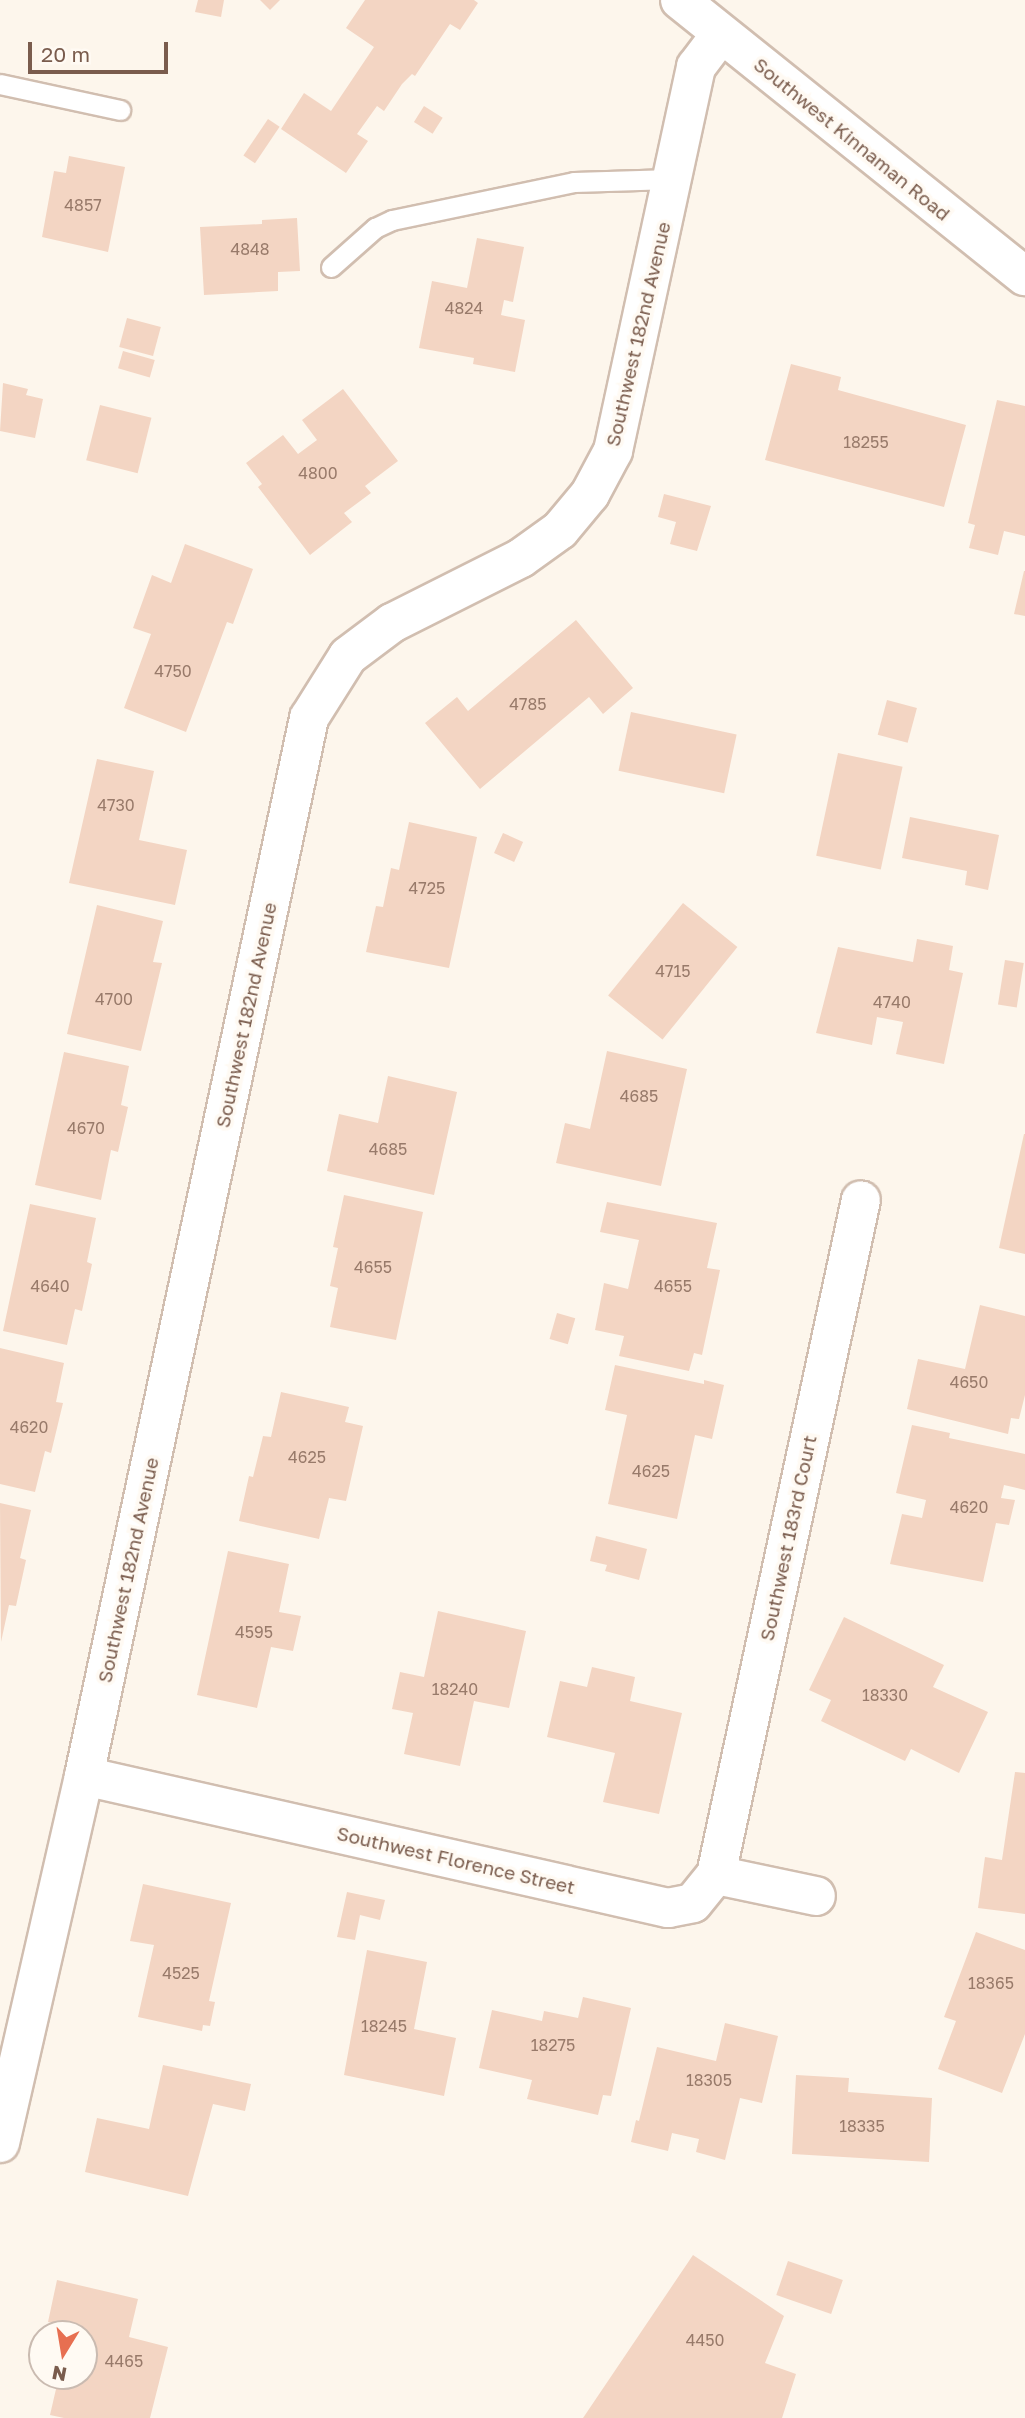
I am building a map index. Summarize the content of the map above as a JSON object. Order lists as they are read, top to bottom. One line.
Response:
{"streets":{"street":["Southwest Kinnaman Road","Southwest 182nd Avenue","Southwest 183rd Court","Southwest Florence Street"]},"crossings":[["Southwest Kinnaman Road","Southwest 182nd Avenue"],["Southwest 182nd Avenue","Southwest Florence Street"],["Southwest 183rd Court","Southwest Florence Street"]],"house_numbers":["4857","4848","4824","18255","4800","4750","4785","4730","4725","4715","4700","4740","4685","4670","4685","4655","4640","4655","4650","4620","4625","4625","4620","4595","18240","18330","4525","18365","18245","18275","18305","18335","4450","4465"],"scale_bar":"20 m","north":"bottom"}
